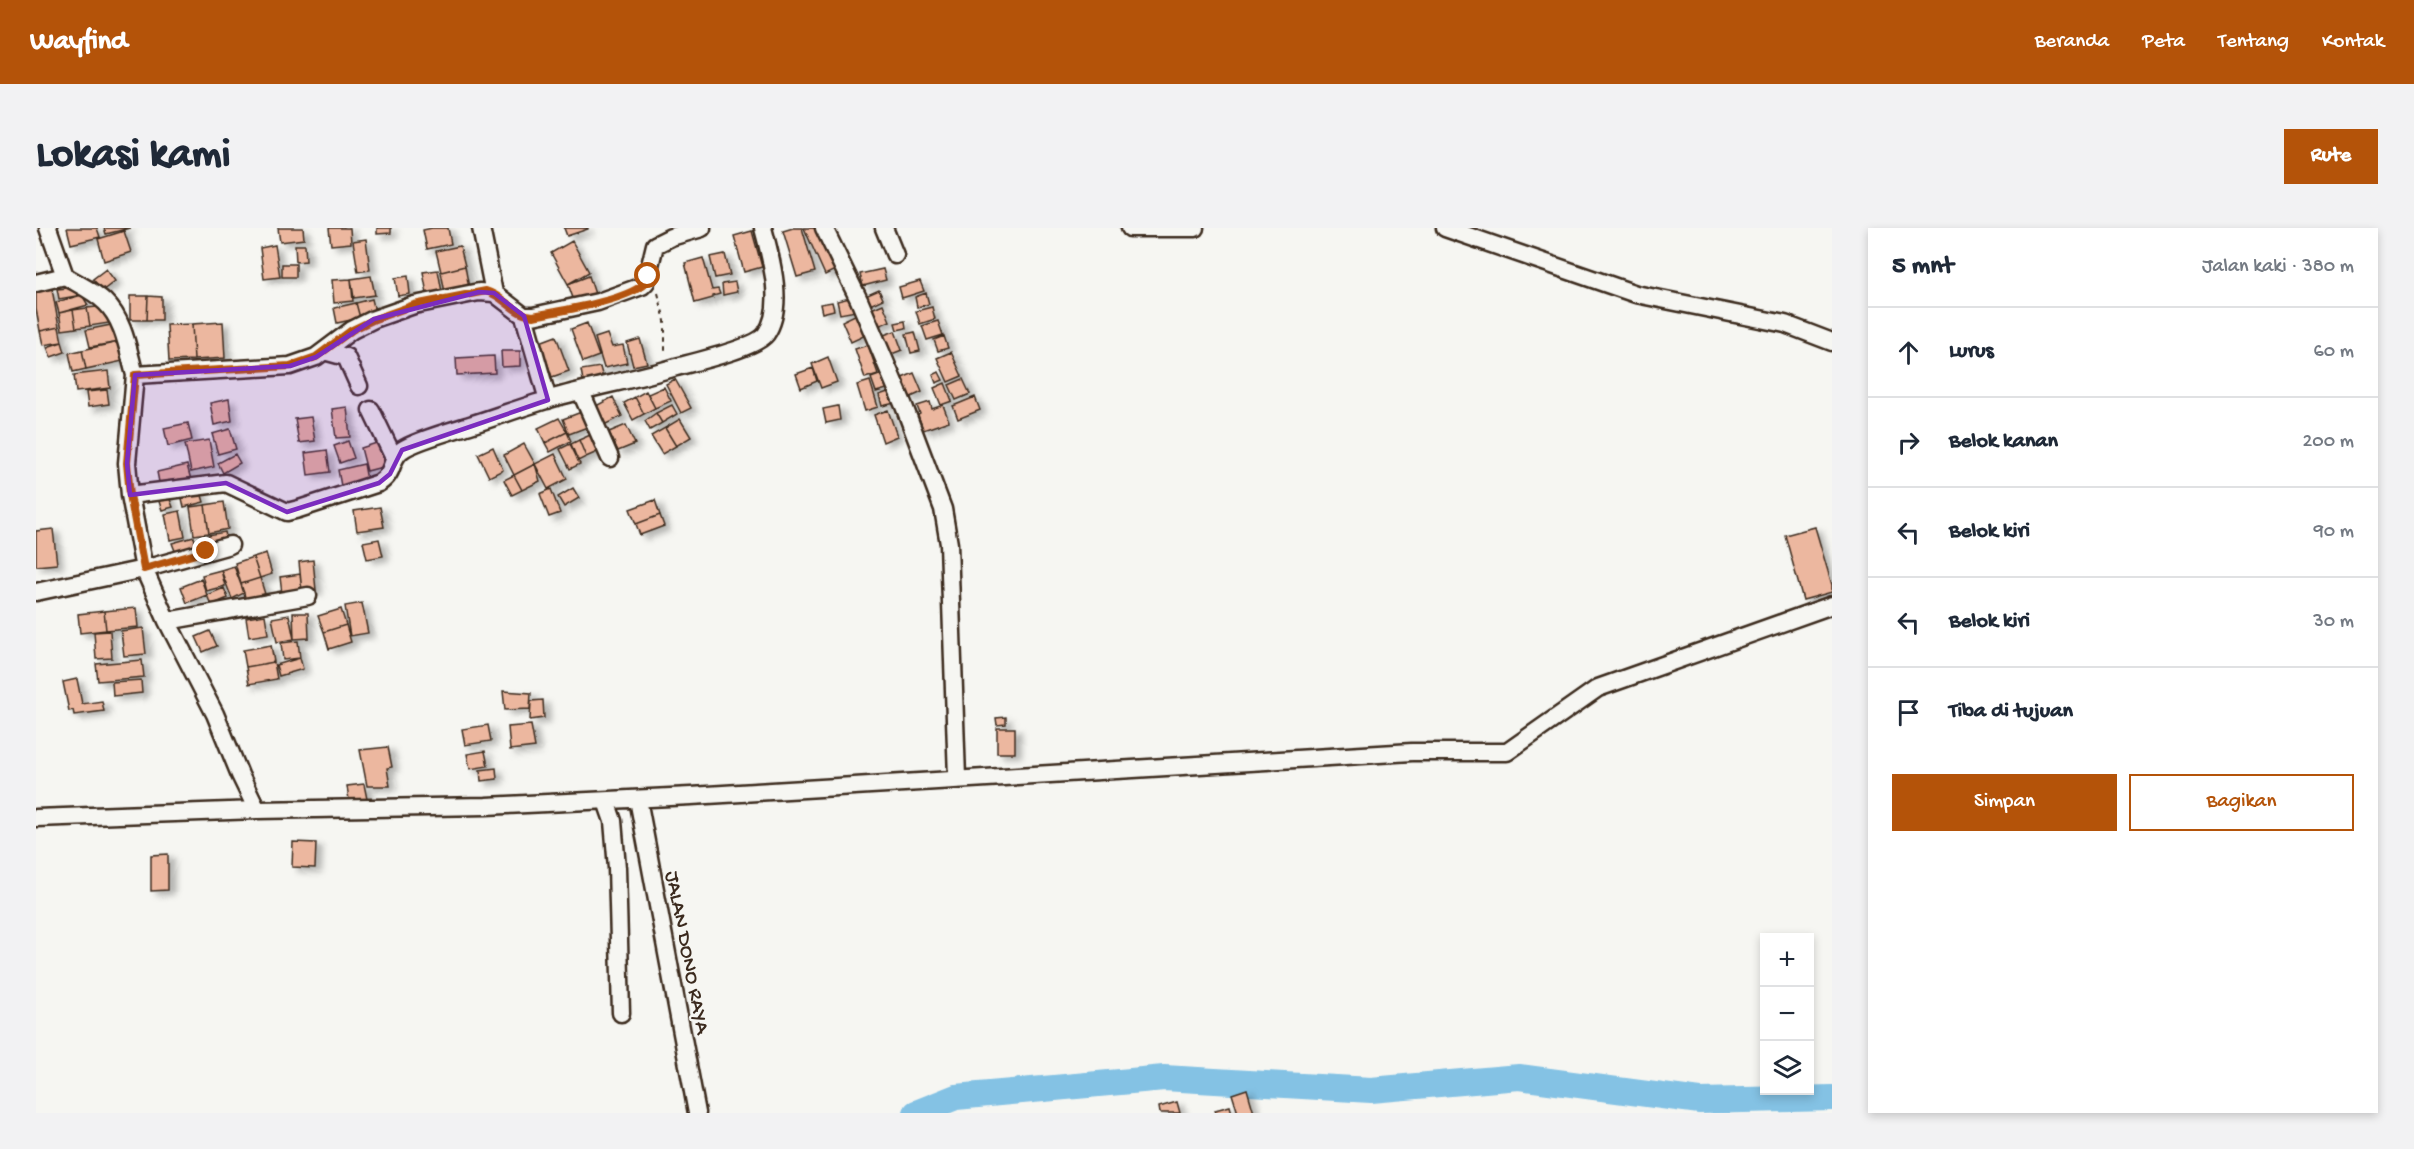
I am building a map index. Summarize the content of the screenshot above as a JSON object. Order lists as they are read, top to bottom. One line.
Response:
{"streets":{"street":["JALAN DONO RAYA"]},"page":{"header":"Wayfind","nav":["Beranda","Peta","Tentang","Kontak"],"buttons":["Rute",["Simpan","Bagikan"]],"title":"Lokasi kami","heading":["5 mnt","Jalan kaki · 380 m"],"list":[["Lurus","60 m"],["Belok kanan","200 m"],["Belok kiri","90 m"],["Belok kiri","30 m"],"Tiba di tujuan"],"map_buttons":["+","−"]}}
